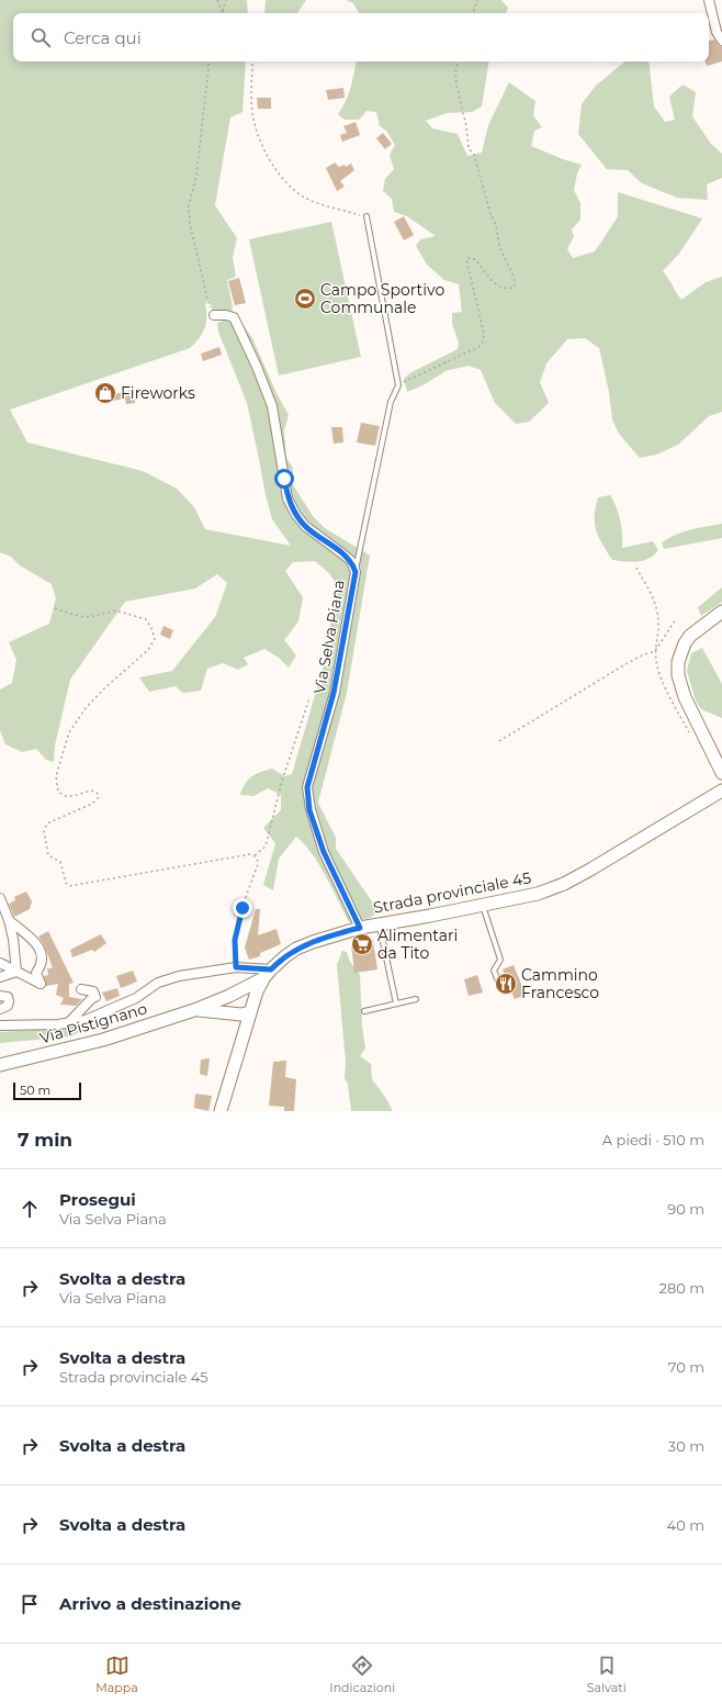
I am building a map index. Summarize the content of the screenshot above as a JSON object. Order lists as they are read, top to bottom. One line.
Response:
{"streets":{"main road":["Strada provinciale 45","Via Pistignano"],"street":["Via Selva Piana"]},"crossings":[["Via Selva Piana","Strada provinciale 45"],["Strada provinciale 45","Via Pistignano"]],"places":{"sports":["Campo Sportivo Communale"],"shop":["Fireworks"],"supermarket":["Alimentari da Tito"],"restaurant":["Cammino Francesco"]},"scale_bar":"50 m","page":{"search":"Cerca qui","scale":"50 m","heading":["7 min","A piedi · 510 m"],"list":[["Prosegui","Via Selva Piana","90 m"],["Svolta a destra","Via Selva Piana","280 m"],["Svolta a destra","Strada provinciale 45","70 m"],["Svolta a destra","30 m"],["Svolta a destra","40 m"],"Arrivo a destinazione"],"nav":["Mappa","Indicazioni","Salvati"]}}
